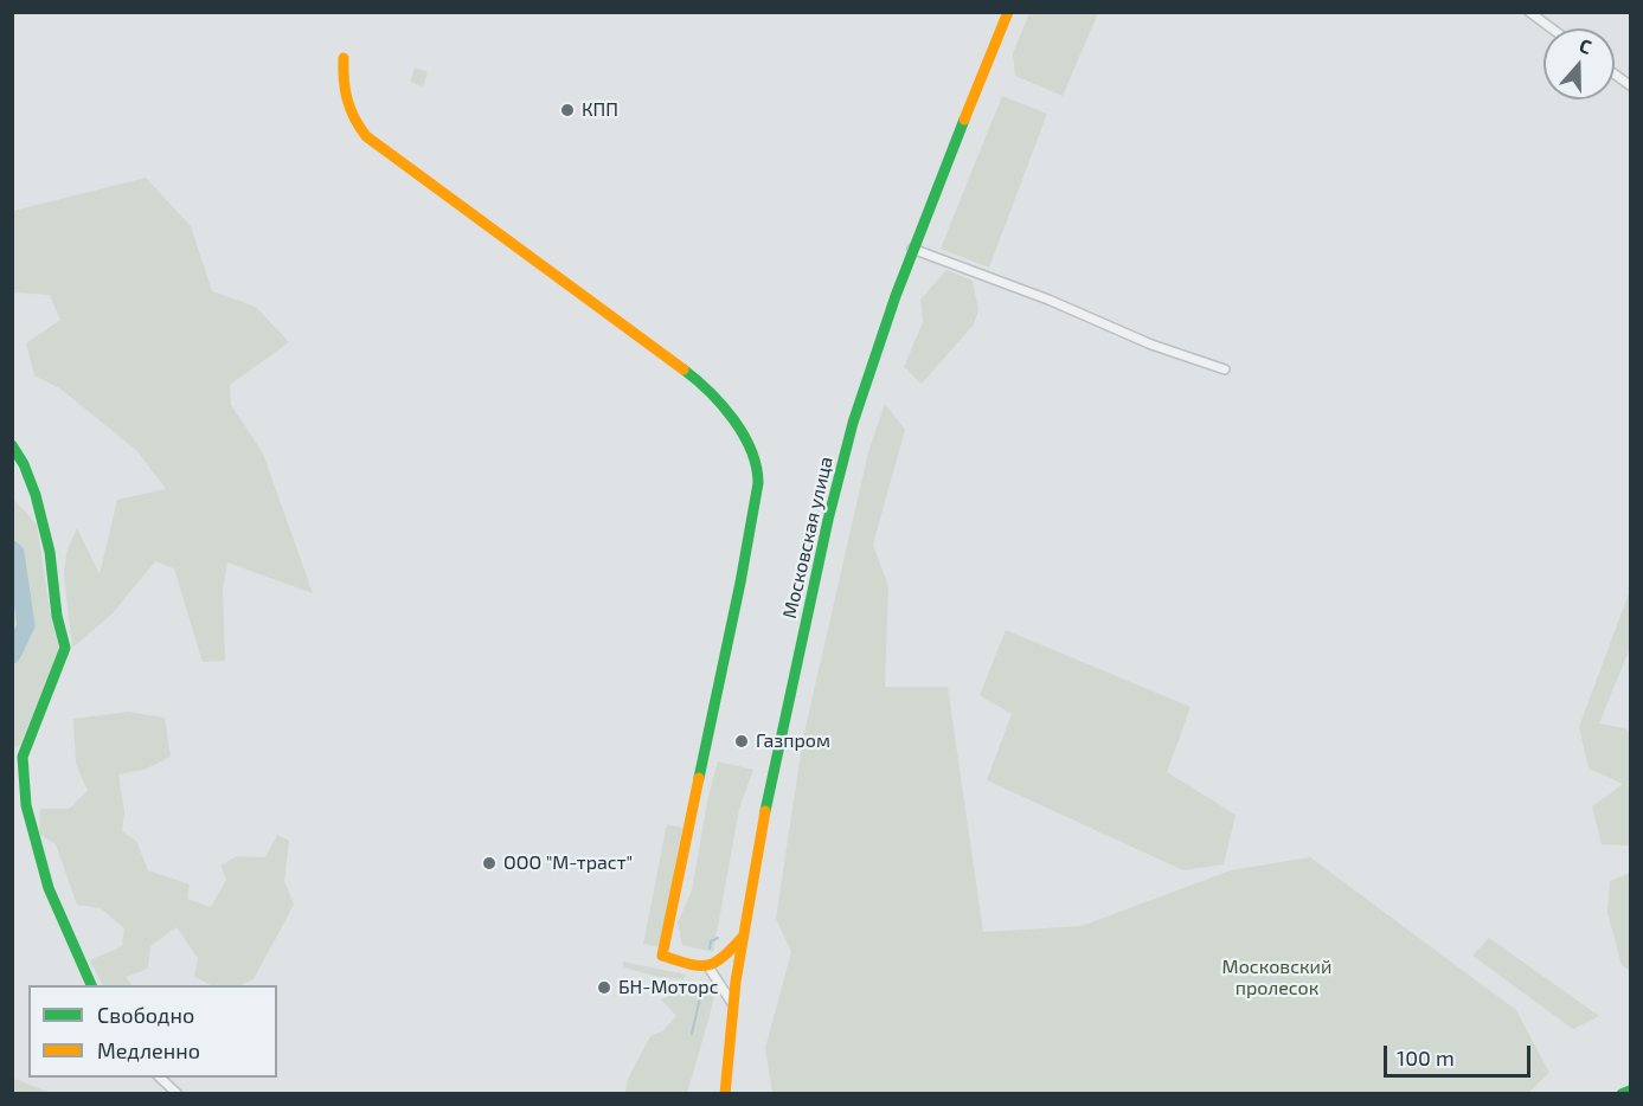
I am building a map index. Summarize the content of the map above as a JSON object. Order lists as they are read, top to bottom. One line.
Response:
{"streets":{"street":["Московская улица"]},"parks":["Московский пролесок"],"places":["КПП","Газпром","ООО \"М-траст\"","БН-Моторс"],"legend":["Свободно","Медленно"],"scale_bar":"100 m","north":"top"}
